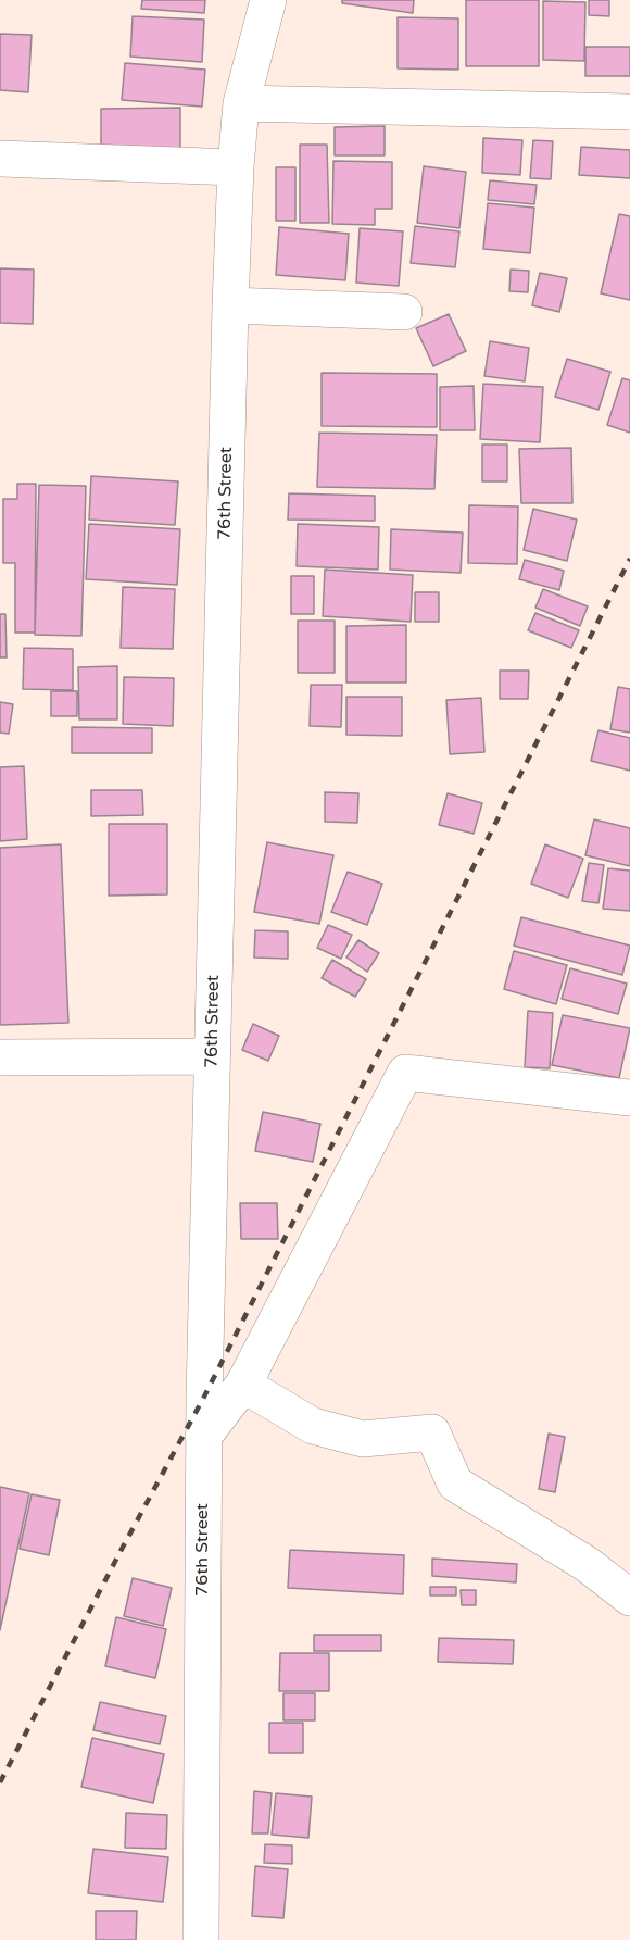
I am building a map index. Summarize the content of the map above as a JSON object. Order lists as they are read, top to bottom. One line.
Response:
{"streets":{"street":["76th Street"]}}
